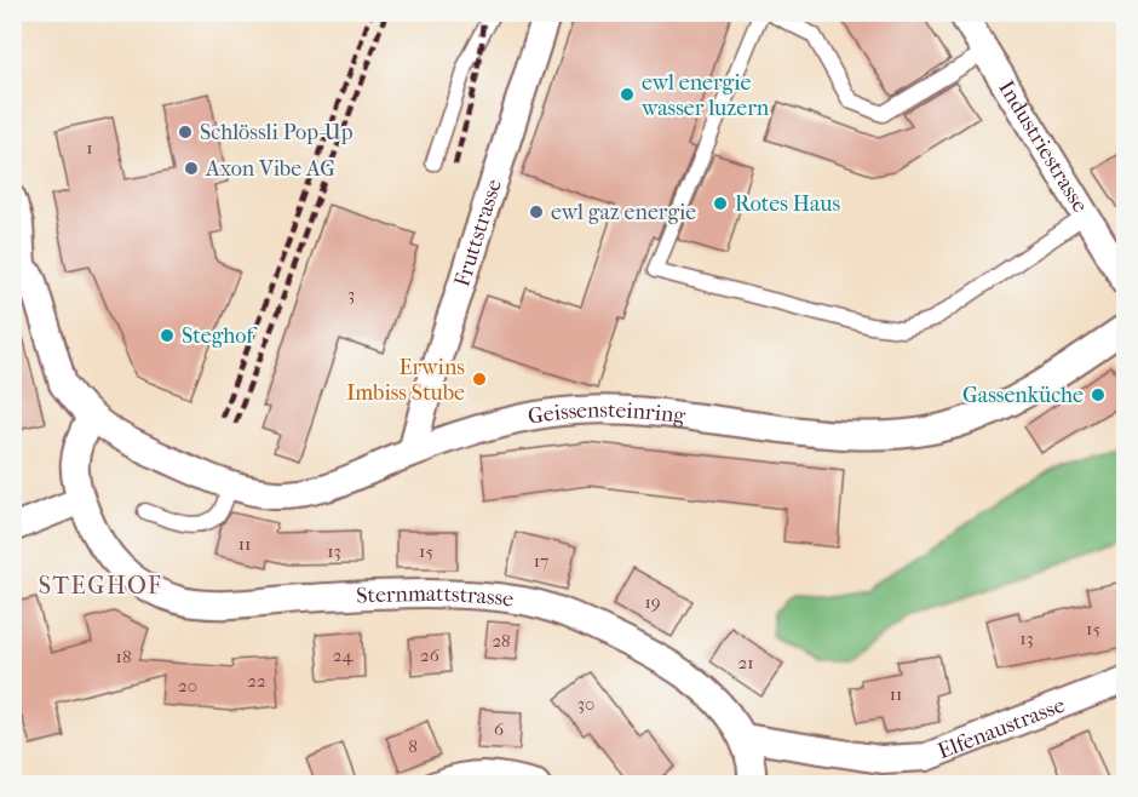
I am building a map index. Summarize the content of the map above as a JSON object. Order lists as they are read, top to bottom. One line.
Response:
{"streets":{"street":["Industriestrasse","Fruttstrasse","Geissensteinring","Sternmattstrasse","Elfenaustrasse"]},"crossings":[["Fruttstrasse","Geissensteinring"],["Geissensteinring","Sternmattstrasse"],["Sternmattstrasse","Elfenaustrasse"]],"districts":["STEGHOF"],"places":["ewl energie wasser luzern","Schlössli Pop-Up","Axon Vibe AG","Rotes Haus","ewl gaz energie","Steghof","Erwins Imbiss Stube","Gassenküche"],"house_numbers":["1","3","11","13","15","17","19","15","13","28","24","26","18","21","22","20","11","30","6","8"]}
